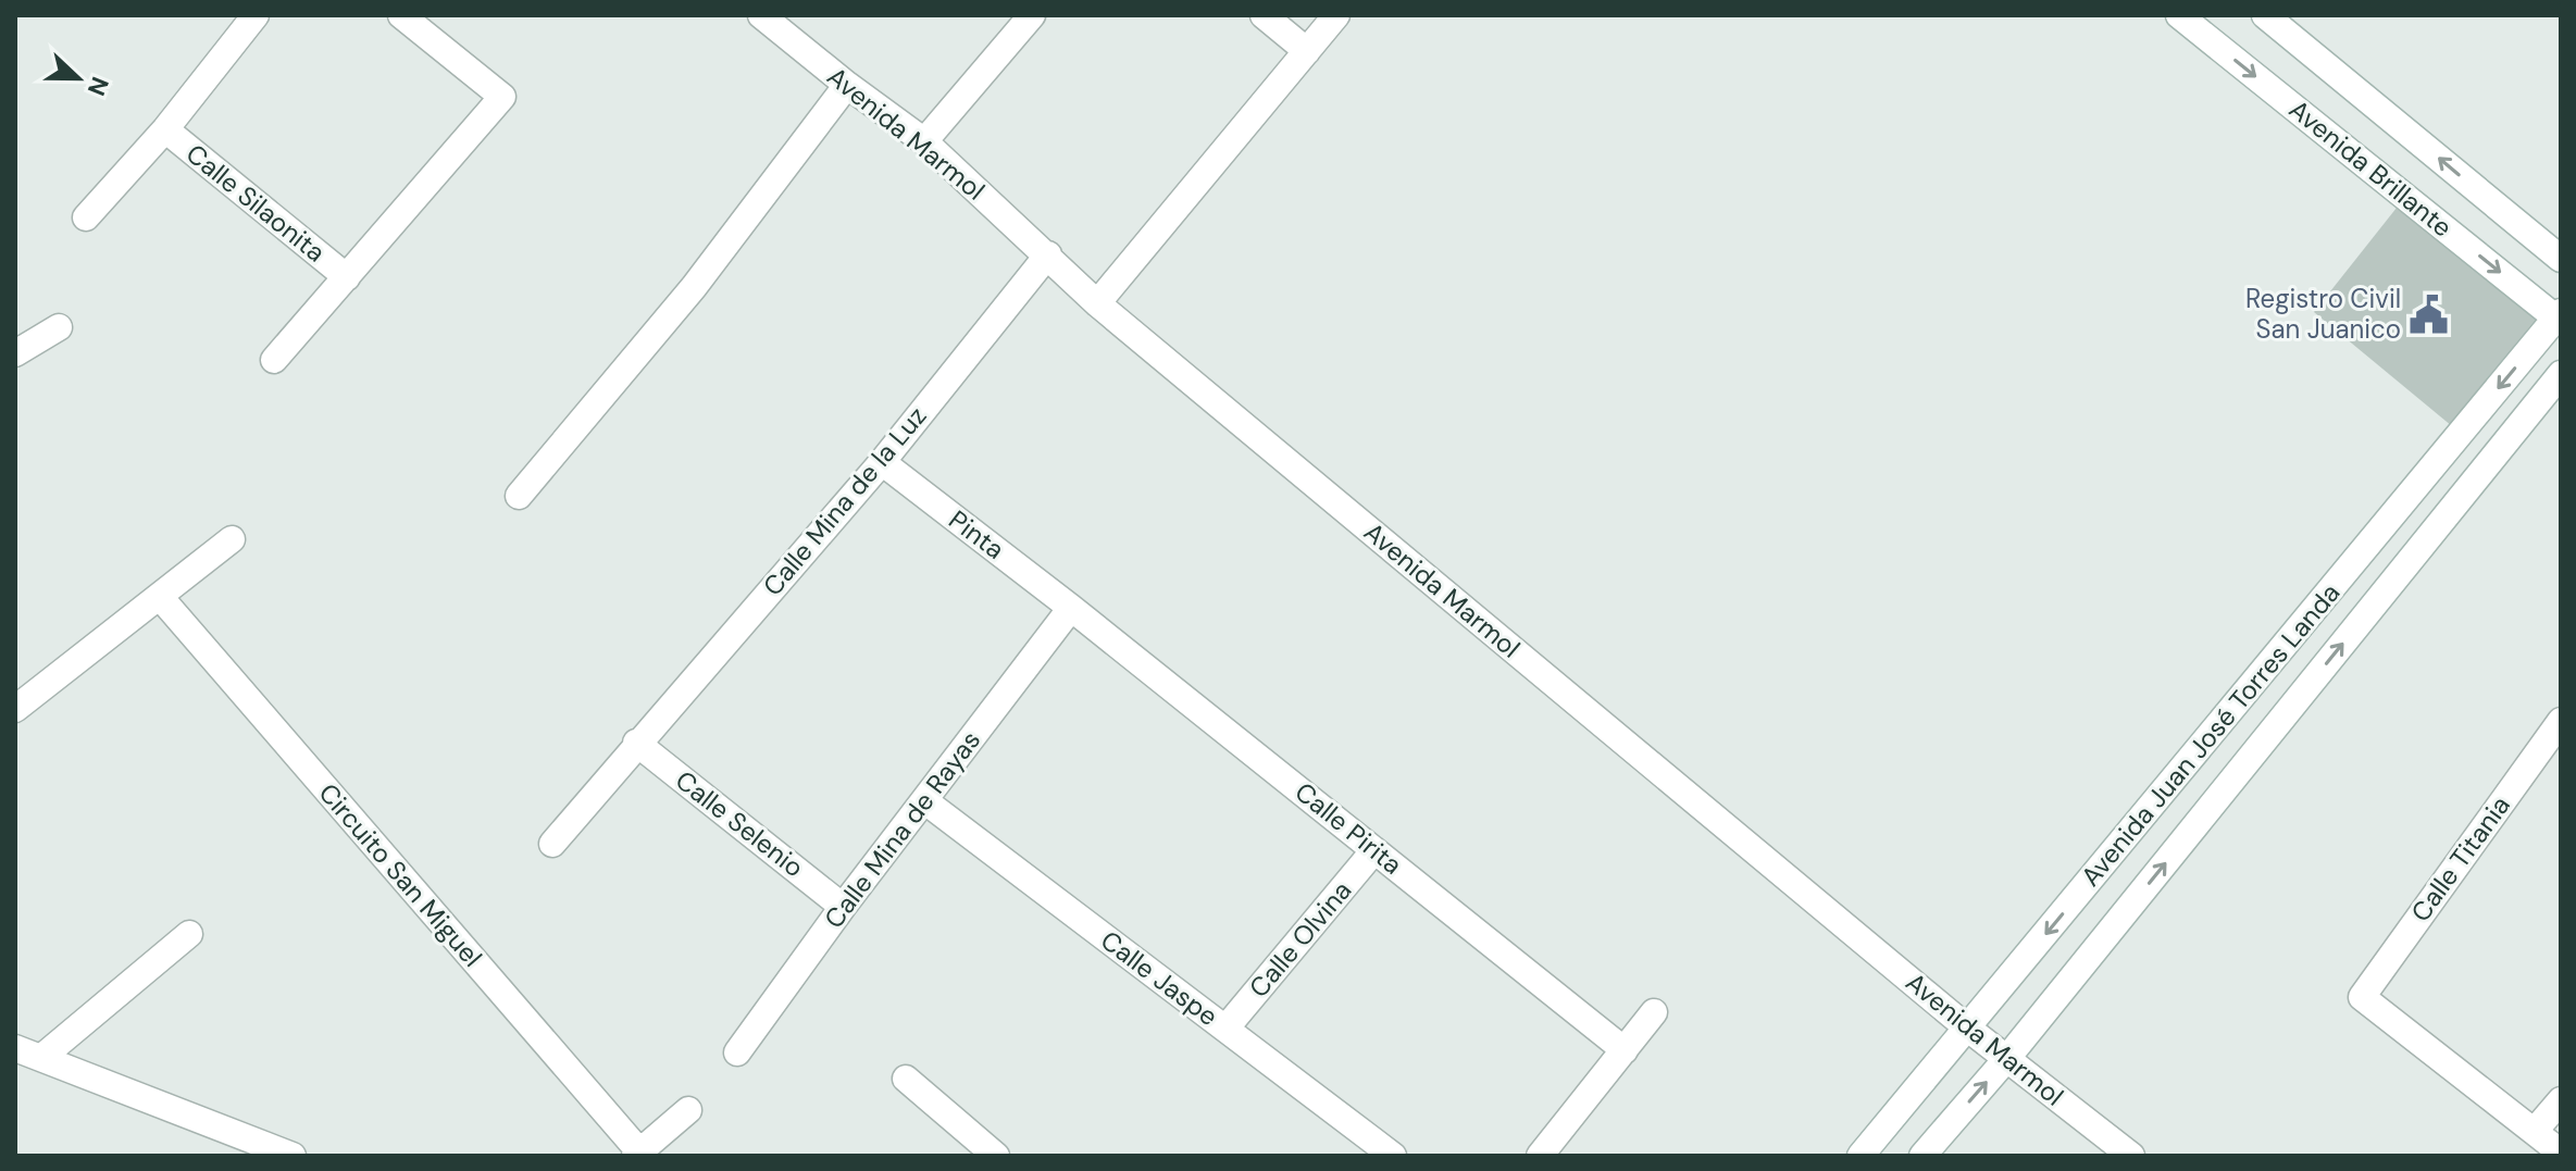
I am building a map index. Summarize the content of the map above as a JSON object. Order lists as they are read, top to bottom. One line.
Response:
{"streets":{"street":["Avenida Marmol","Avenida Brillante","Calle Silaonita","Calle Mina de la Luz","Pinta","Avenida Juan José Torres Landa","Calle Selenio","Calle Pirita","Calle Mina de Rayas","Calle Titania","Circuito San Miguel","Calle Olvina","Calle Jaspe"]},"crossings":[["Avenida Marmol","Calle Mina de la Luz"],["Avenida Marmol","Avenida Juan José Torres Landa"],["Avenida Brillante","Avenida Juan José Torres Landa"],["Calle Mina de la Luz","Pinta"],["Calle Mina de la Luz","Calle Selenio"],["Pinta","Calle Pirita"],["Pinta","Calle Mina de Rayas"],["Calle Selenio","Calle Mina de Rayas"],["Calle Pirita","Calle Mina de Rayas"],["Calle Pirita","Calle Olvina"],["Calle Mina de Rayas","Calle Jaspe"],["Calle Olvina","Calle Jaspe"]],"places":{"public building":["Registro Civil San Juanico"]},"north":"right"}
